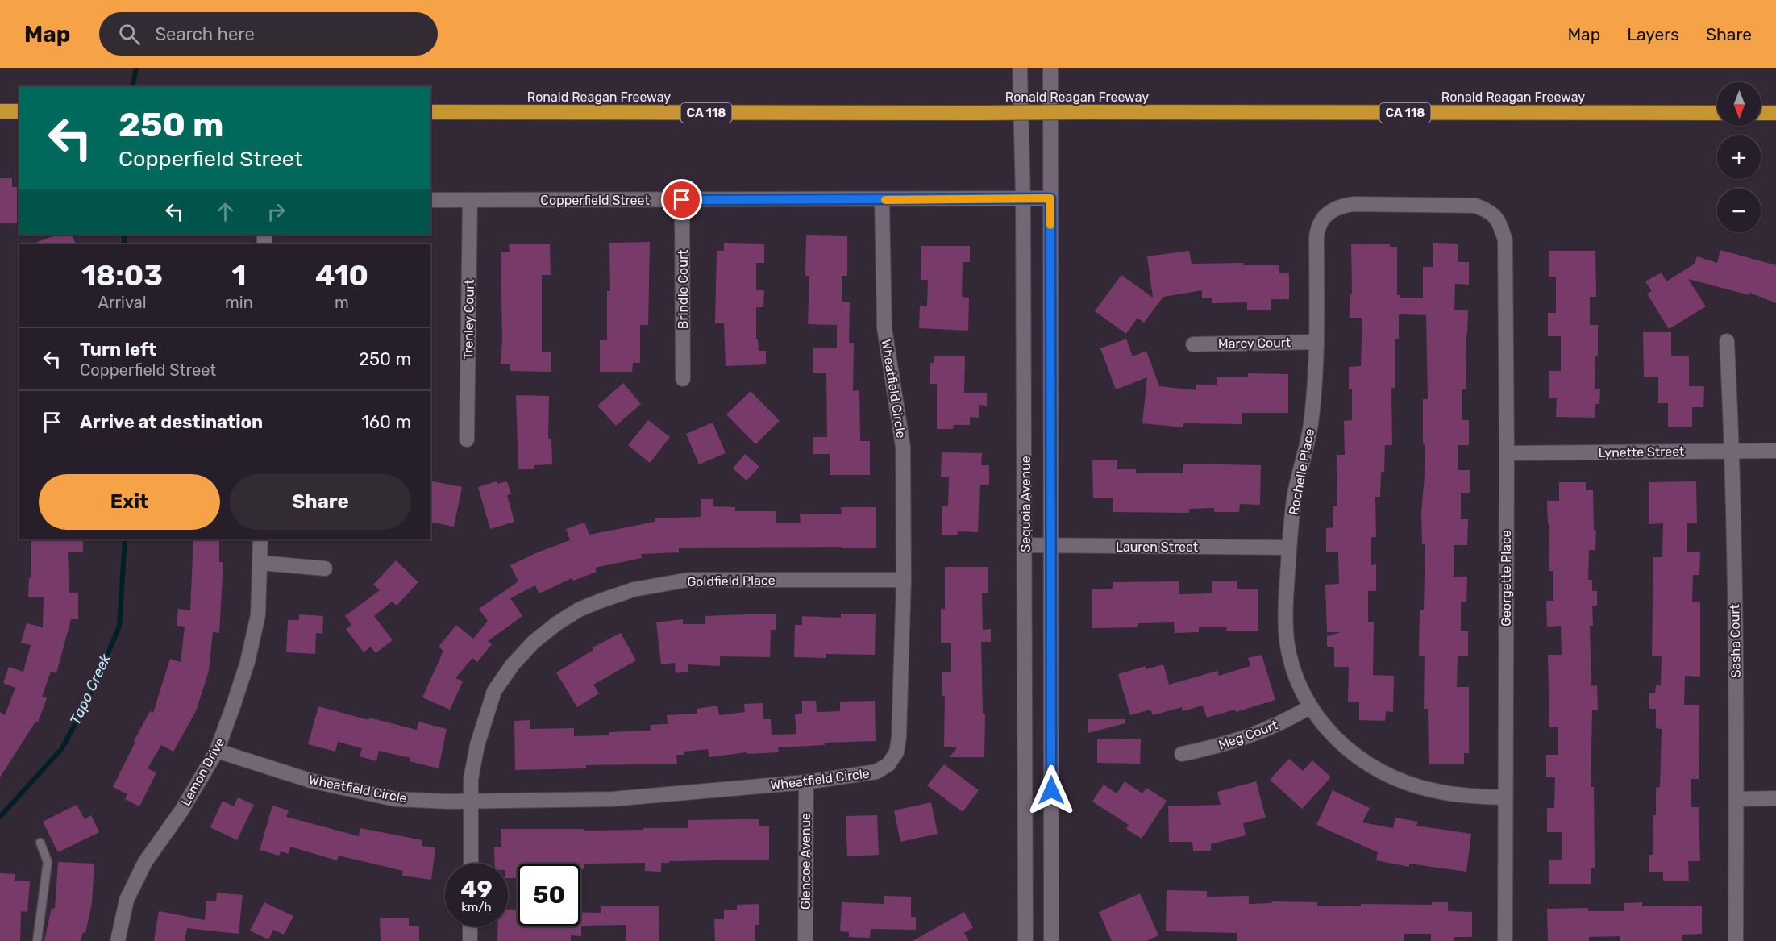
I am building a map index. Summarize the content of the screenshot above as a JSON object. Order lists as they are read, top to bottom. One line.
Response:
{"streets":{"highway":["Ronald Reagan Freeway","CA 118"],"street":["Copperfield Street","Brindle Court","Trenley Court","Marcy Court","Wheatfield Circle","Lynette Street","Rochelle Place","Sequoia Avenue","Lauren Street","Georgette Place","Goldfield Place","Sasha Court","Meg Court","Lemon Drive","Glencoe Avenue"]},"crossings":[["Copperfield Street","Brindle Court"],["Copperfield Street","Trenley Court"],["Copperfield Street","Wheatfield Circle"],["Copperfield Street","Sequoia Avenue"],["Marcy Court","Rochelle Place"],["Wheatfield Circle","Goldfield Place"],["Wheatfield Circle","Lemon Drive"],["Wheatfield Circle","Glencoe Avenue"],["Lynette Street","Georgette Place"],["Lynette Street","Sasha Court"],["Rochelle Place","Lauren Street"],["Rochelle Place","Georgette Place"],["Rochelle Place","Meg Court"],["Sequoia Avenue","Lauren Street"]],"water":["Tapo Creek"],"north":"bottom","page":{"header":"Map","search":"Search here","nav":["Map","Layers","Share"],"map_buttons":["+","−"],"turn":["250 m","Copperfield Street"],"eta":["18:03","Arrival","1","min","410","m"],"list":[{"name":"Turn left","note":"Copperfield Street","value":"250 m"},{"name":"Arrive at destination","value":"160 m"}],"buttons":["Exit","Share"],"speed":"49 km/h","limit":"50"}}
